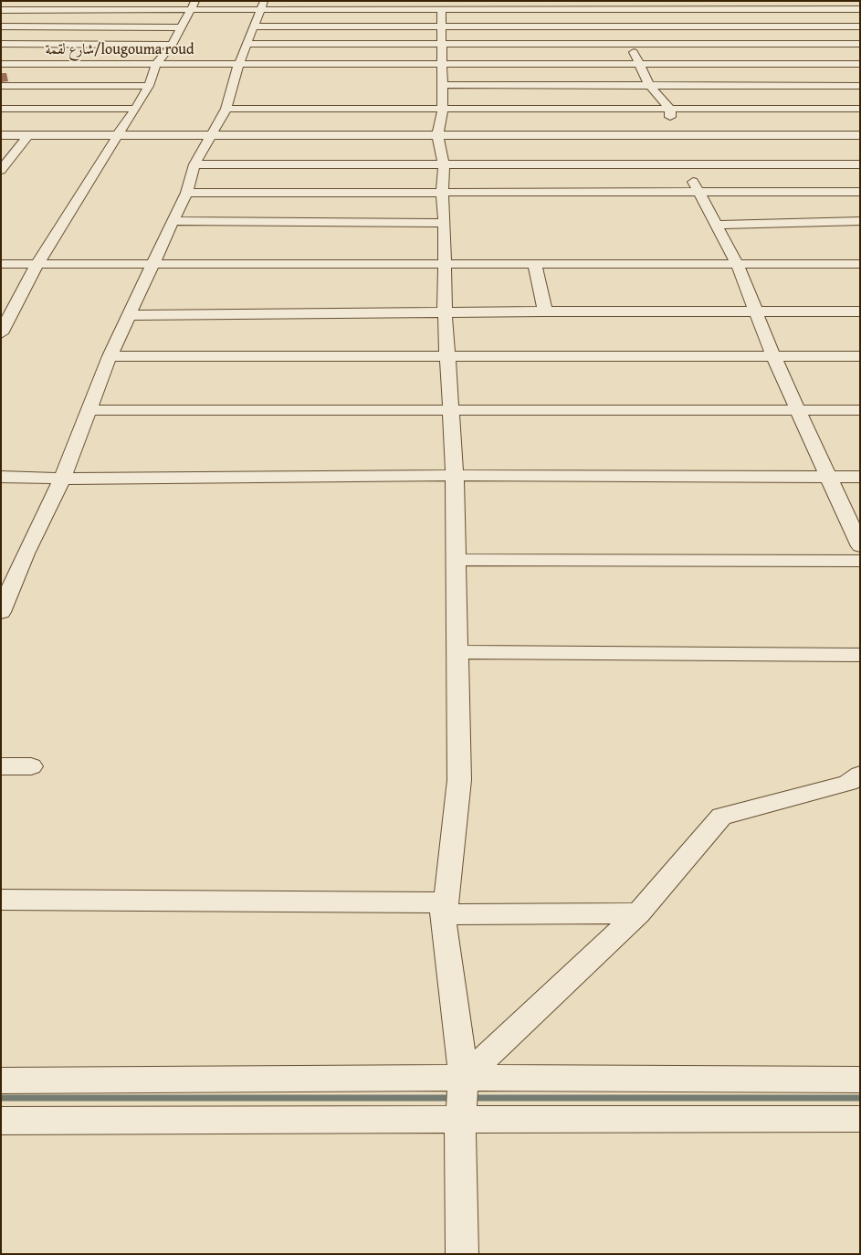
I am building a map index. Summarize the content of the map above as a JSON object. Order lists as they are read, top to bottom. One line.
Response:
{"streets":{"street":["شارع لقمة/lougouma roud"]}}
